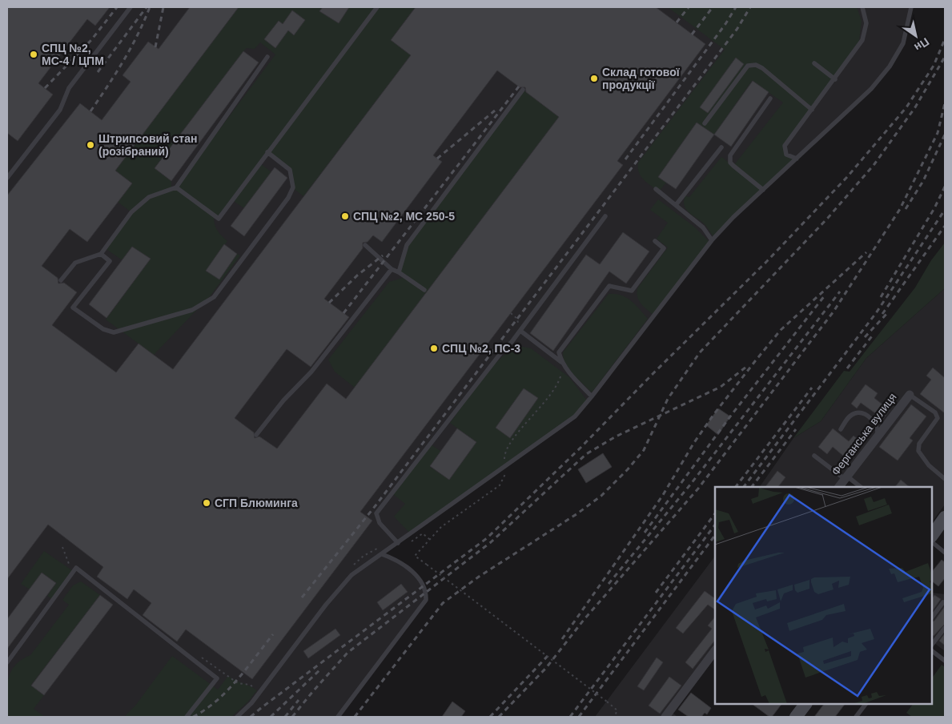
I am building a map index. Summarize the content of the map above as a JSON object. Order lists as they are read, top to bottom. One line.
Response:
{"streets":{"street":["Ферганська вулиця"]},"places":["СПЦ №2, МС-4 / ЦПМ","Склад готової продукції","Штрипсовий стан (розібраний)","СПЦ №2, МС 250-5","СПЦ №2, ПС-3","СГП Блюминга"],"north":"bottom right"}
